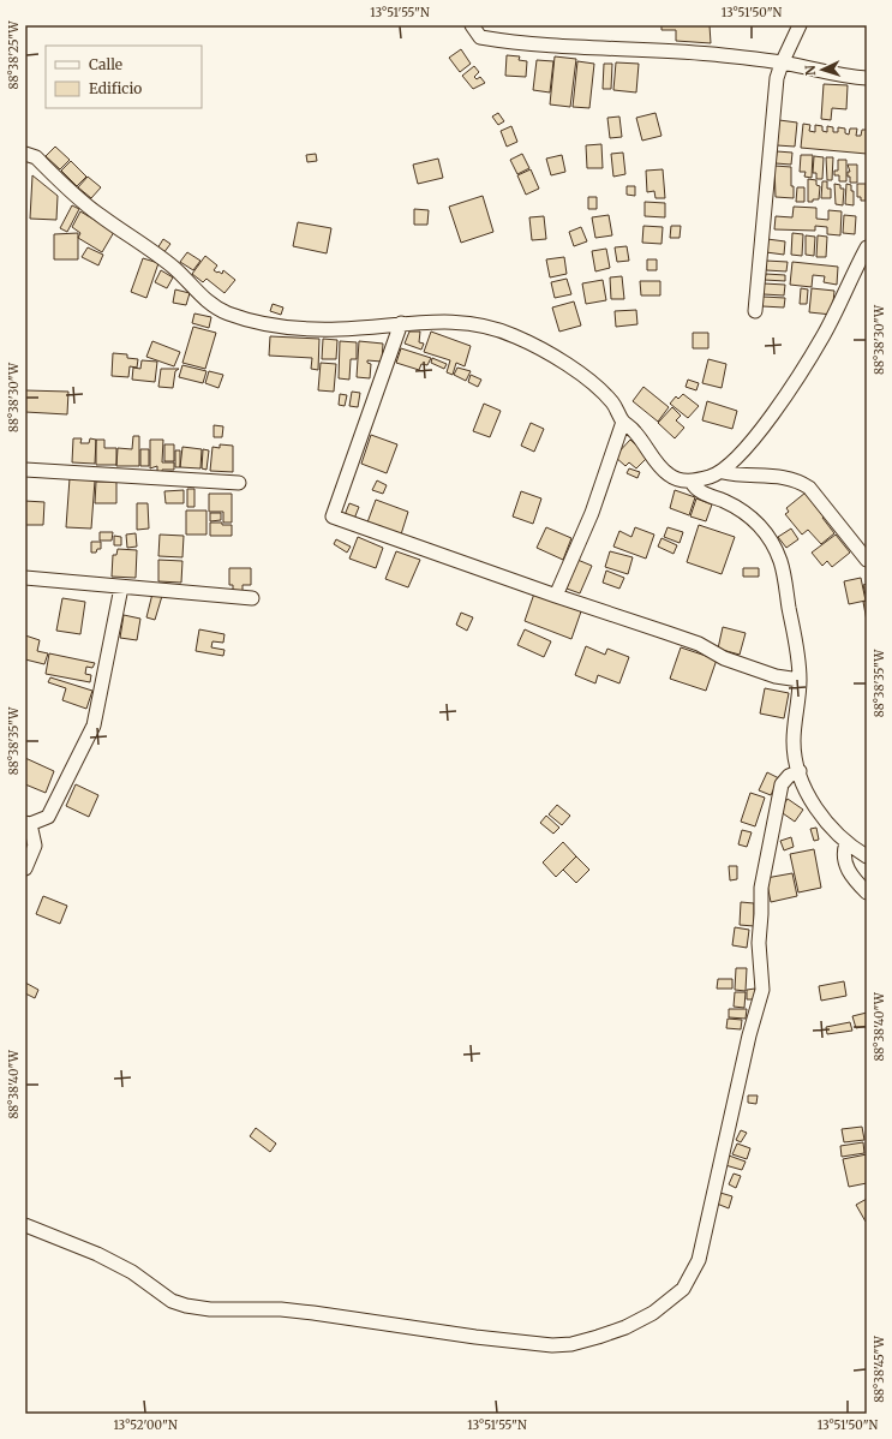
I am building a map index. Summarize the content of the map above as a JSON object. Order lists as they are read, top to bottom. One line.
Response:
{"legend":["Calle","Edificio"],"north":"left","coordinates":["13°51'55\"N","13°51'50\"N","88°38'25\"W","88°38'30\"W","88°38'35\"W","88°38'40\"W","88°38'45\"W","13°52'00\"N"]}
